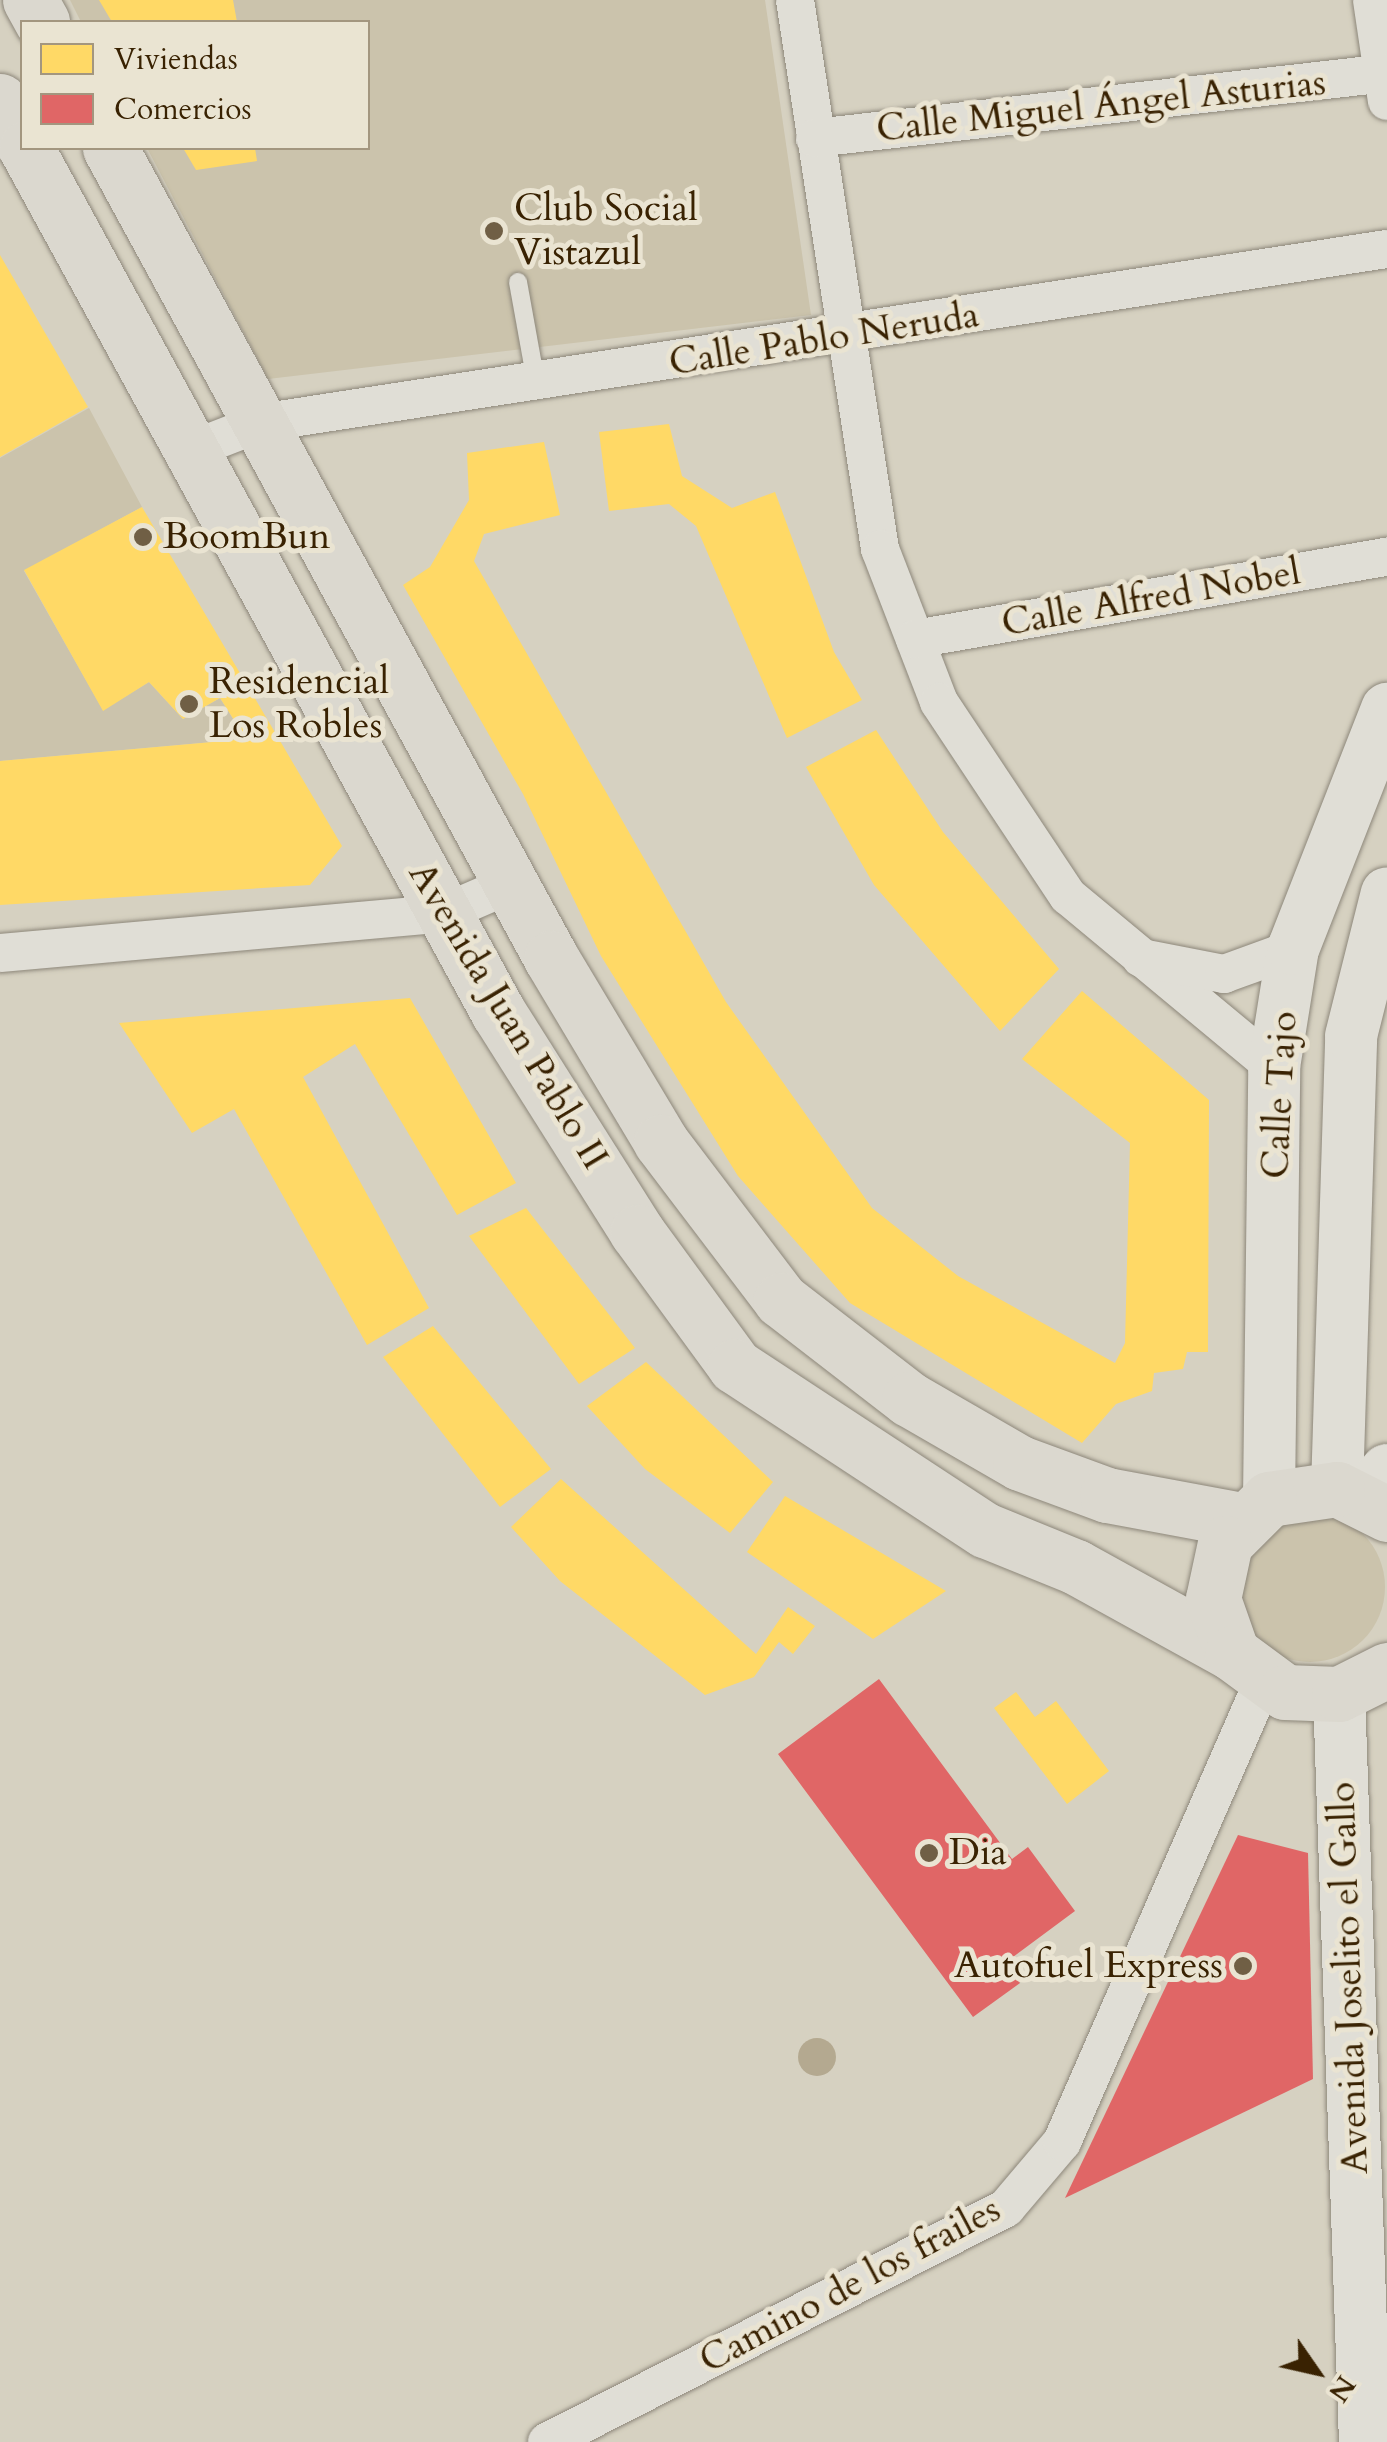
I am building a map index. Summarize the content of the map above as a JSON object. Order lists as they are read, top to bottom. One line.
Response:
{"streets":{"main road":["Avenida Juan Pablo II"],"street":["Calle Miguel Ángel Asturias","Calle Pablo Neruda","Calle Alfred Nobel","Calle Tajo","Avenida Joselito el Gallo","Camino de los frailes"]},"crossings":[["Calle Pablo Neruda","Avenida Juan Pablo II"],["Avenida Juan Pablo II","Calle Tajo"],["Avenida Juan Pablo II","Avenida Joselito el Gallo"],["Avenida Juan Pablo II","Camino de los frailes"]],"places":["Club Social Vistazul","BoomBun","Residencial Los Robles","Dia","Autofuel Express"],"legend":["Viviendas","Comercios"],"north":"bottom right"}
